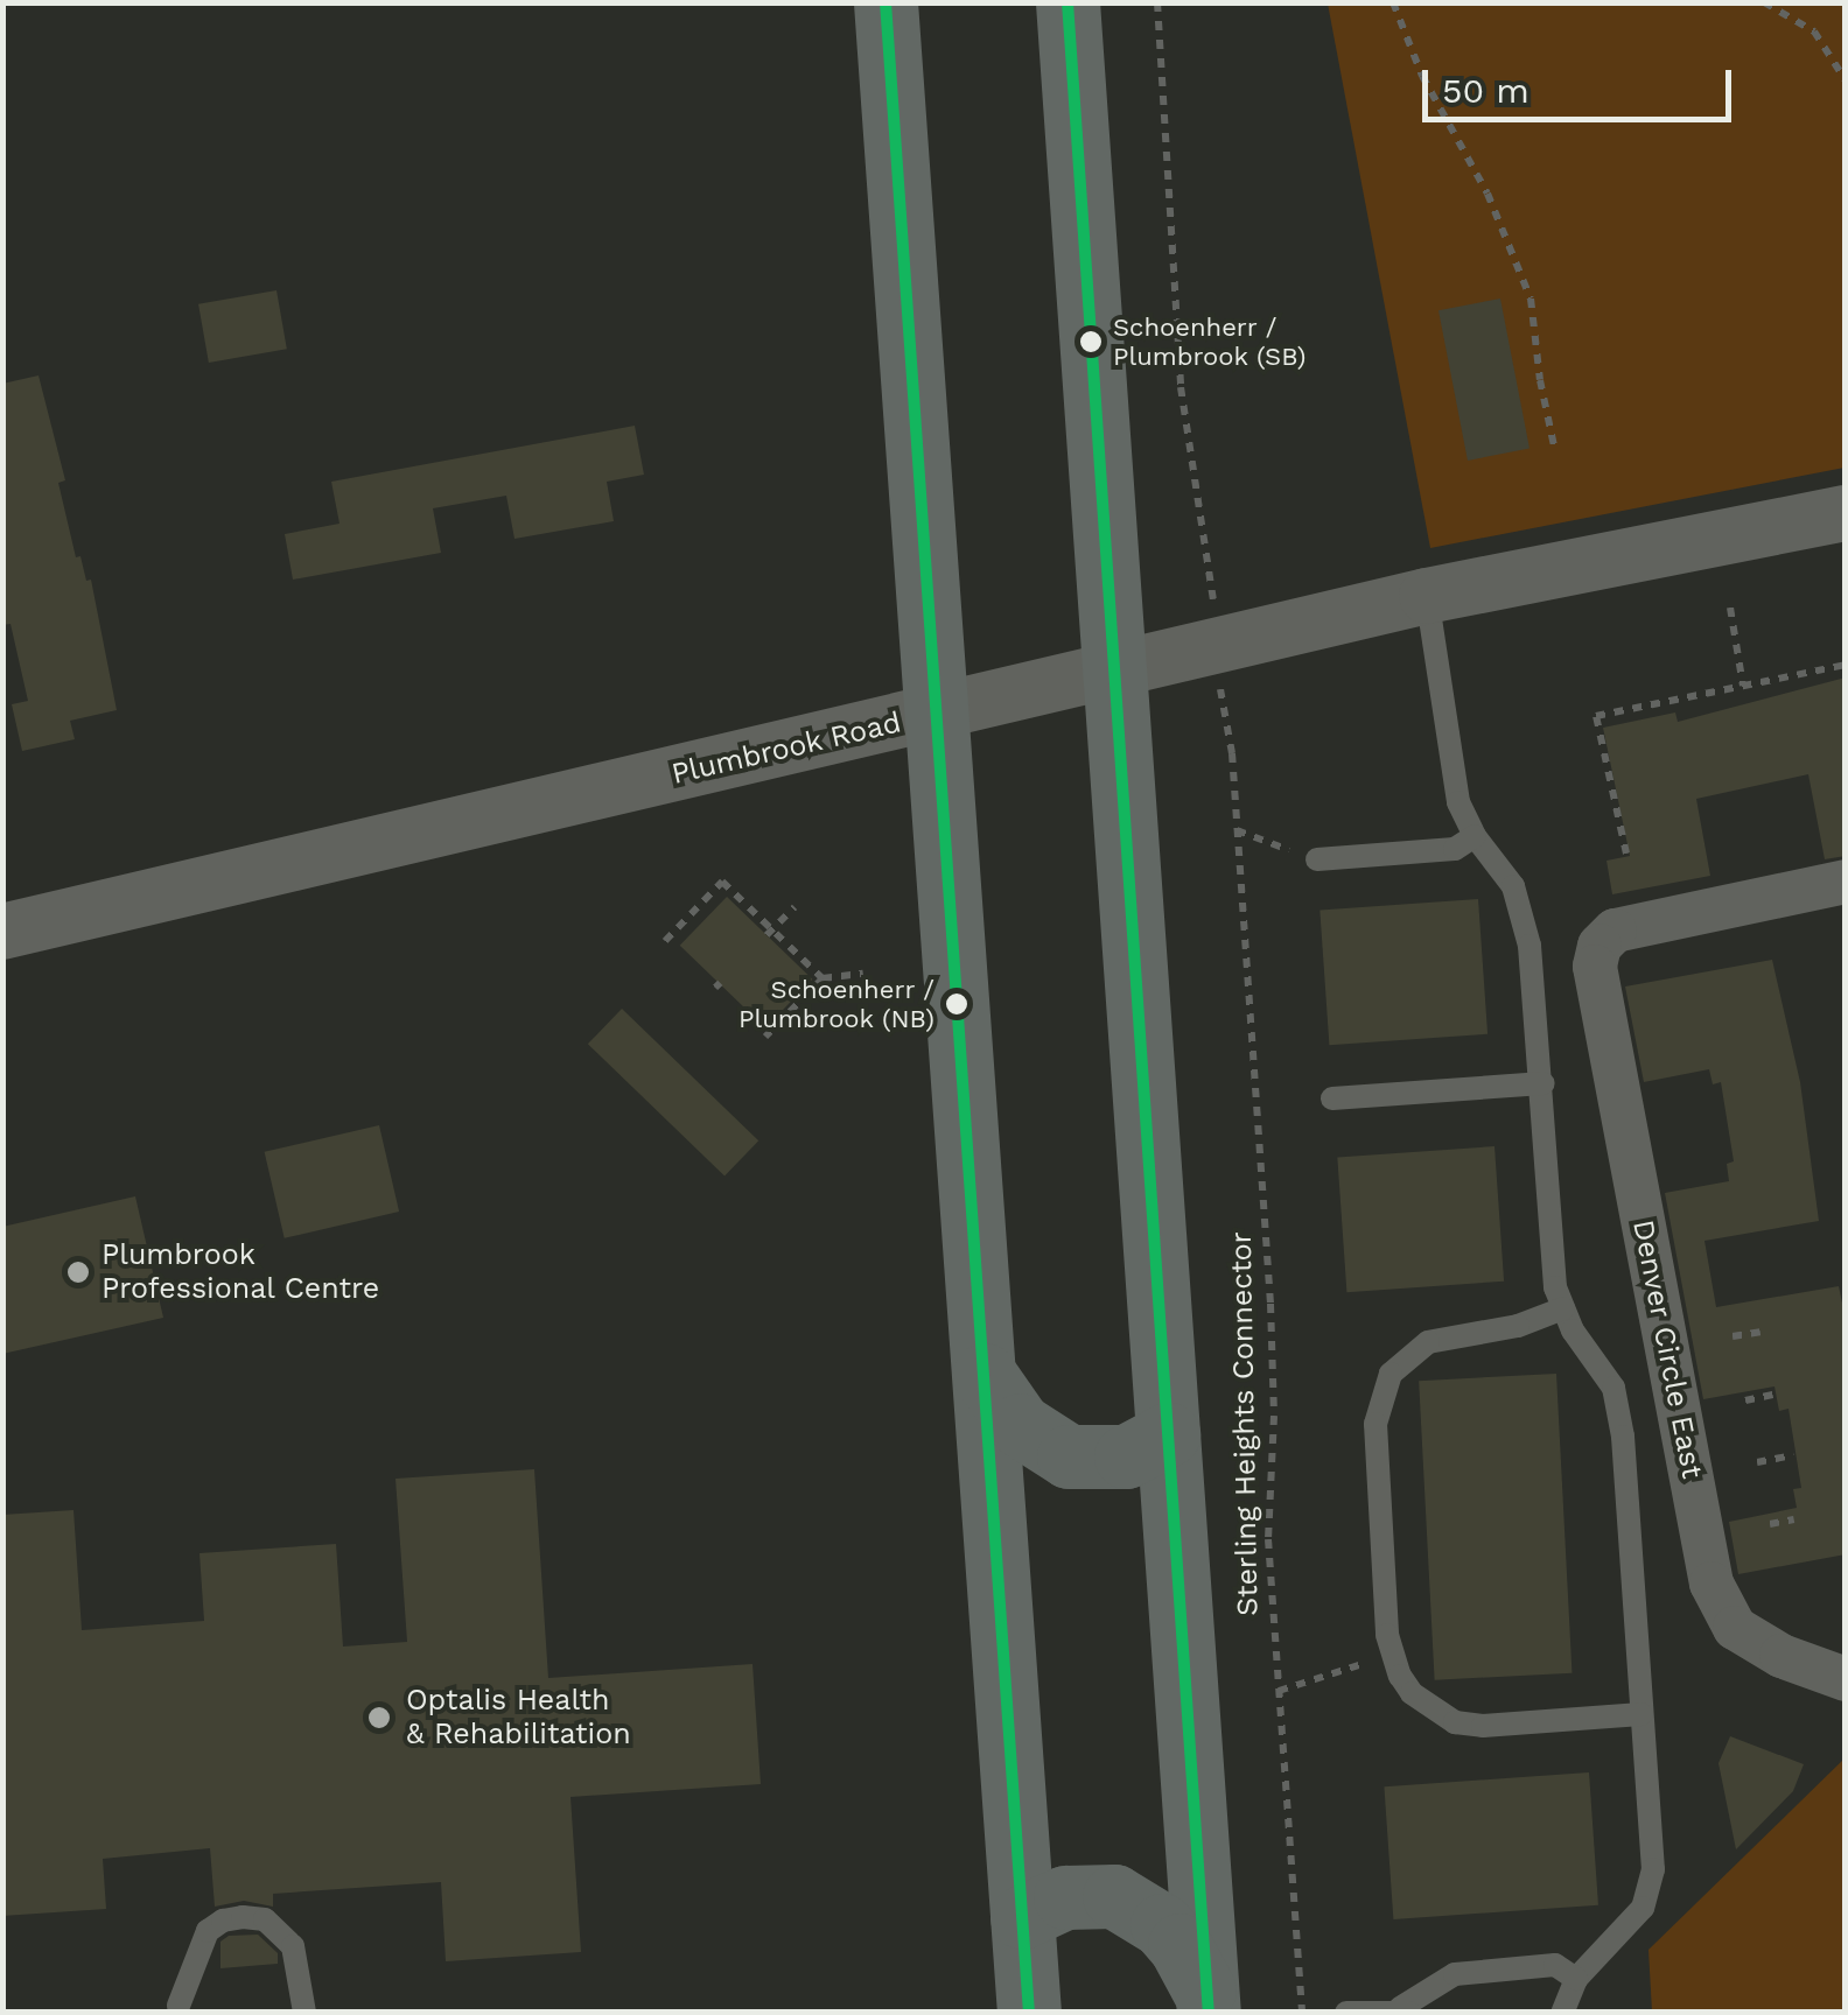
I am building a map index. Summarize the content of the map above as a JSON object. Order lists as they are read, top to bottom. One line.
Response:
{"streets":{"street":["Plumbrook Road","Denver Circle East"],"path":["Sterling Heights Connector"]},"places":["Schoenherr / Plumbrook (SB)","Schoenherr / Plumbrook (NB)","Plumbrook Professional Centre","Optalis Health & Rehabilitation"],"scale_bar":"50 m"}
